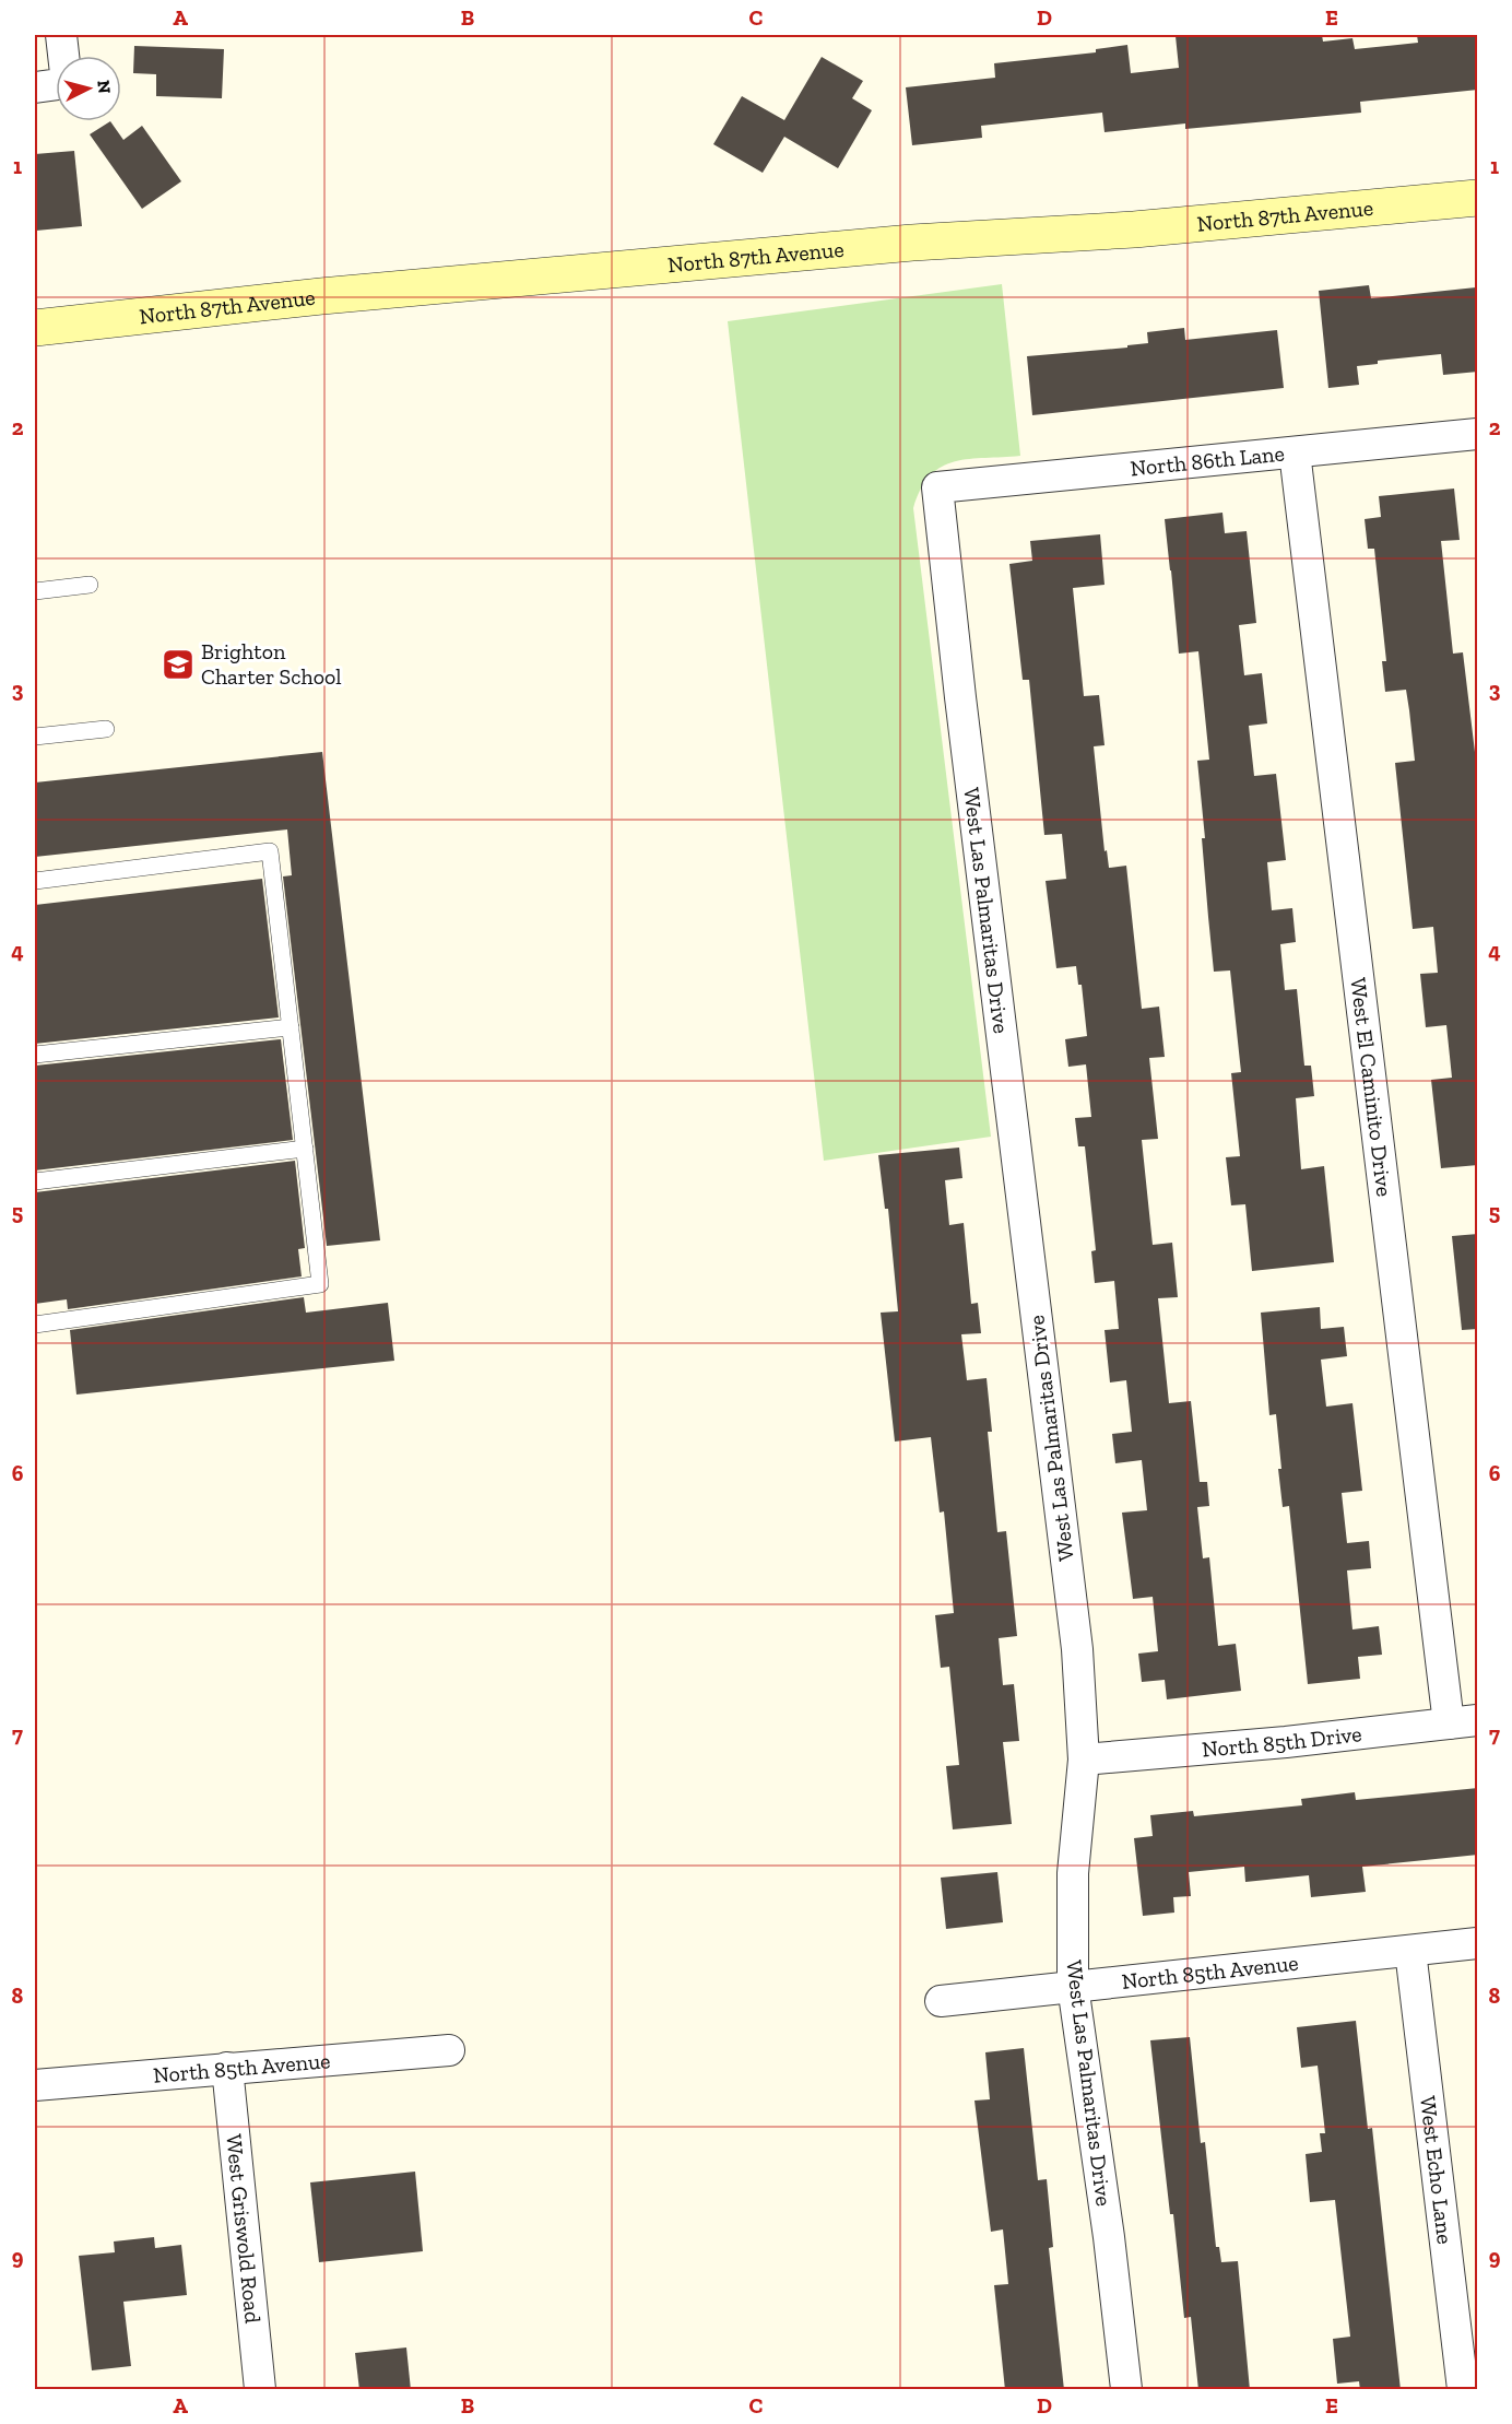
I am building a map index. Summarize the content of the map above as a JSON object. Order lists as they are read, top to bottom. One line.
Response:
{"streets":{"street":["North 87th Avenue","North 86th Lane","West Las Palmaritas Drive","West El Caminito Drive","North 85th Drive","North 85th Avenue","West Echo Lane","West Griswold Road"]},"crossings":[["North 86th Lane","West Las Palmaritas Drive"],["North 86th Lane","West El Caminito Drive"],["West Las Palmaritas Drive","North 85th Drive"],["West Las Palmaritas Drive","North 85th Avenue"],["West El Caminito Drive","North 85th Drive"],["North 85th Avenue","West Echo Lane"],["North 85th Avenue","West Griswold Road"]],"places":{"school or university":["Brighton Charter School"]},"north":"right","grid":{"columns":["A","B","C","D","E"],"rows":["1","2","3","4","5","6","7","8","9"]}}
